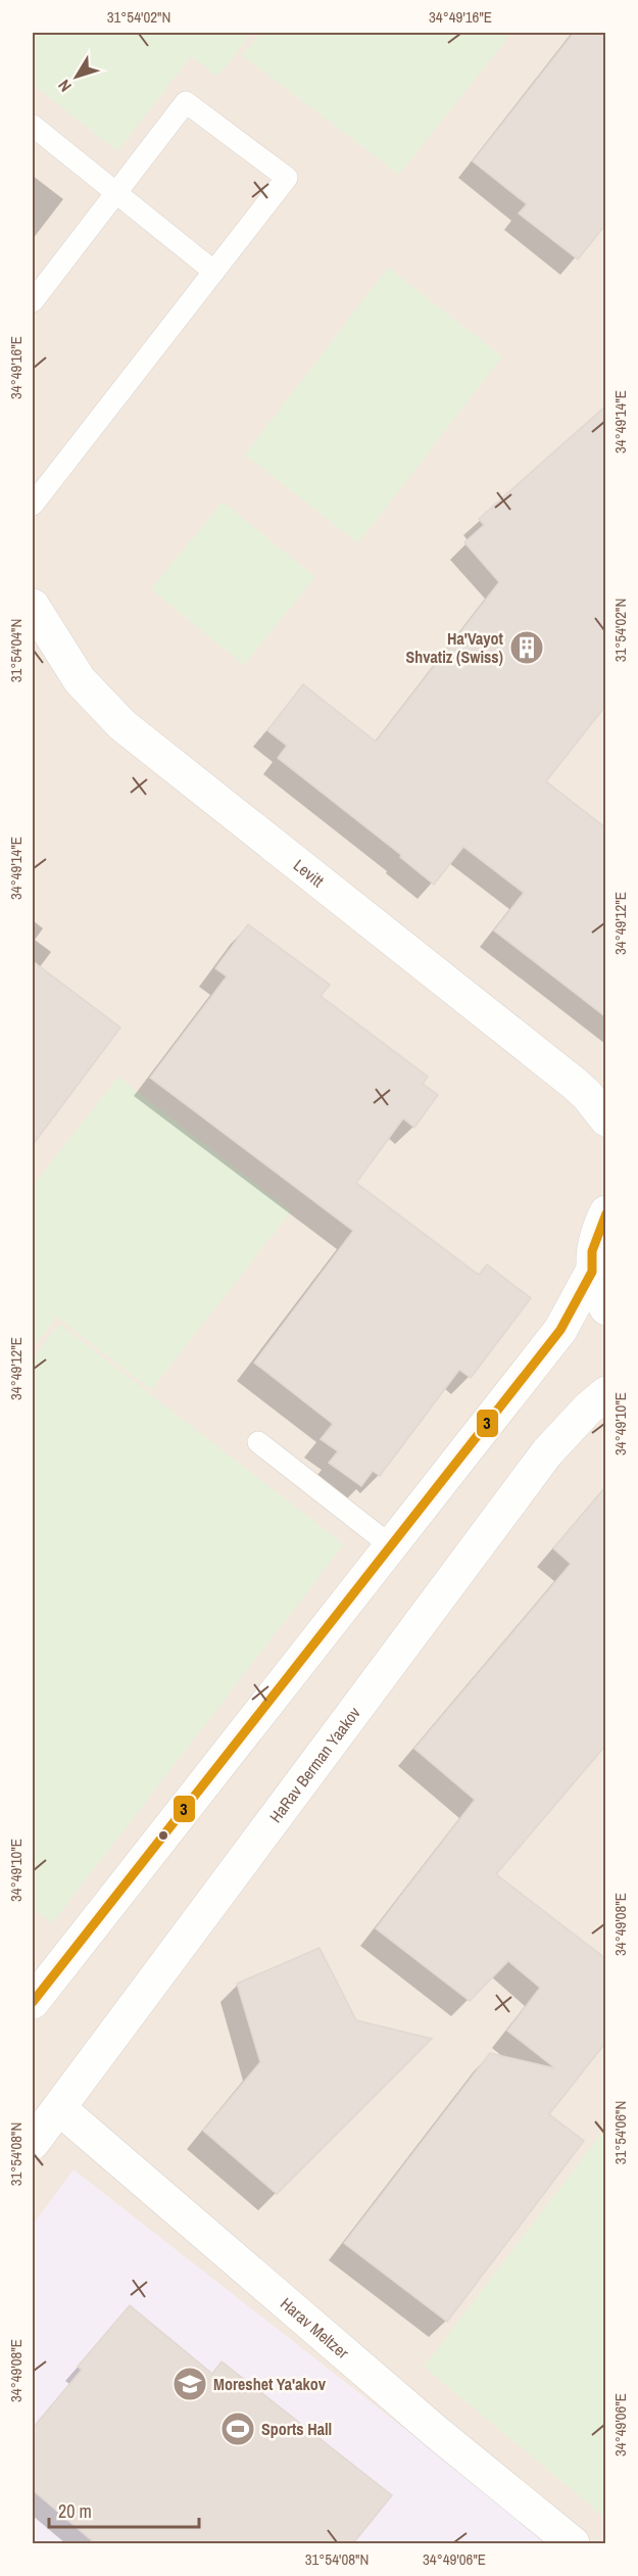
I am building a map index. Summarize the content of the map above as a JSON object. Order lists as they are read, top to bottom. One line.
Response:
{"streets":{"street":["Levitt","HaRav Berman Yaakov","Harav Meltzer"]},"crossings":[["HaRav Berman Yaakov","Harav Meltzer"]],"places":{"building":["Ha'Vayot Shvatiz (Swiss)"],"school or university":["Moreshet Ya'akov"],"sports":["Sports Hall"]},"lines":["transit line 3"],"scale_bar":"20 m","north":"bottom left","coordinates":["31°54'02\"N","34°49'16\"E","34°49'14\"E","31°54'04\"N","34°49'12\"E","34°49'10\"E","34°49'08\"E","31°54'06\"N","31°54'08\"N","34°49'06\"E"]}
